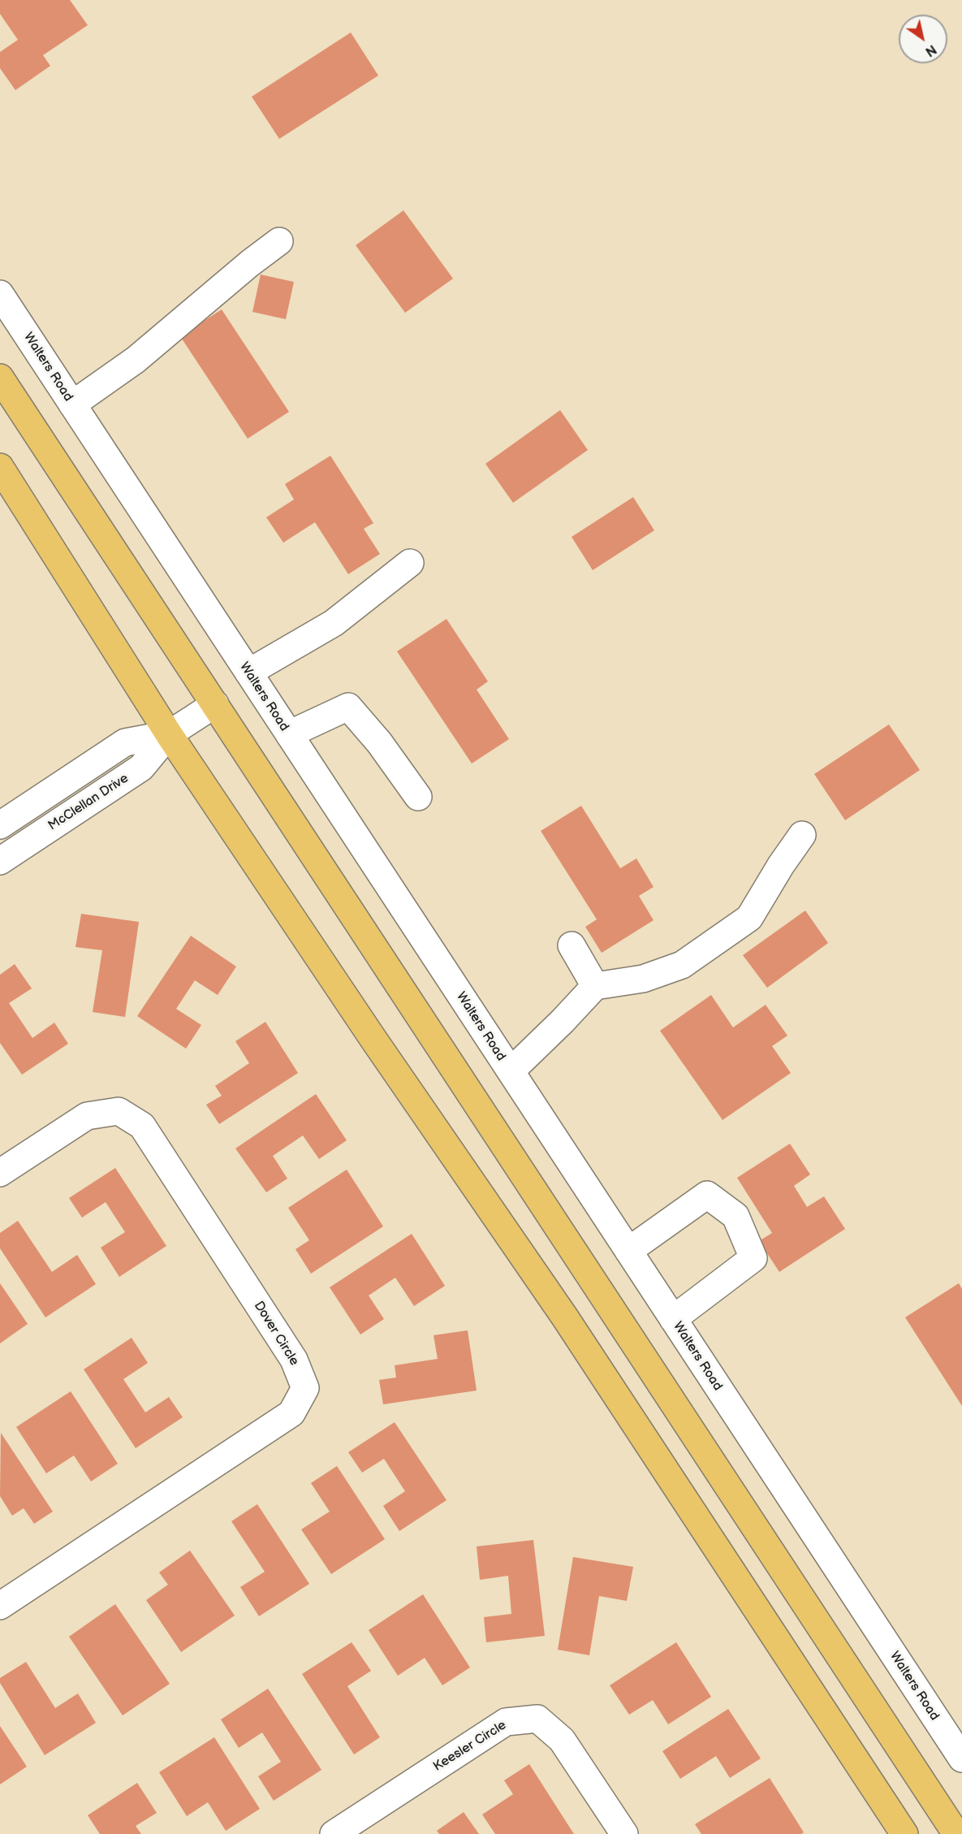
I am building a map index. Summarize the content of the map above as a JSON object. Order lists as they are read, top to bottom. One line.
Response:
{"streets":{"street":["Walters Road","McClellan Drive","Dover Circle","Keesler Circle"]},"north":"bottom right"}
